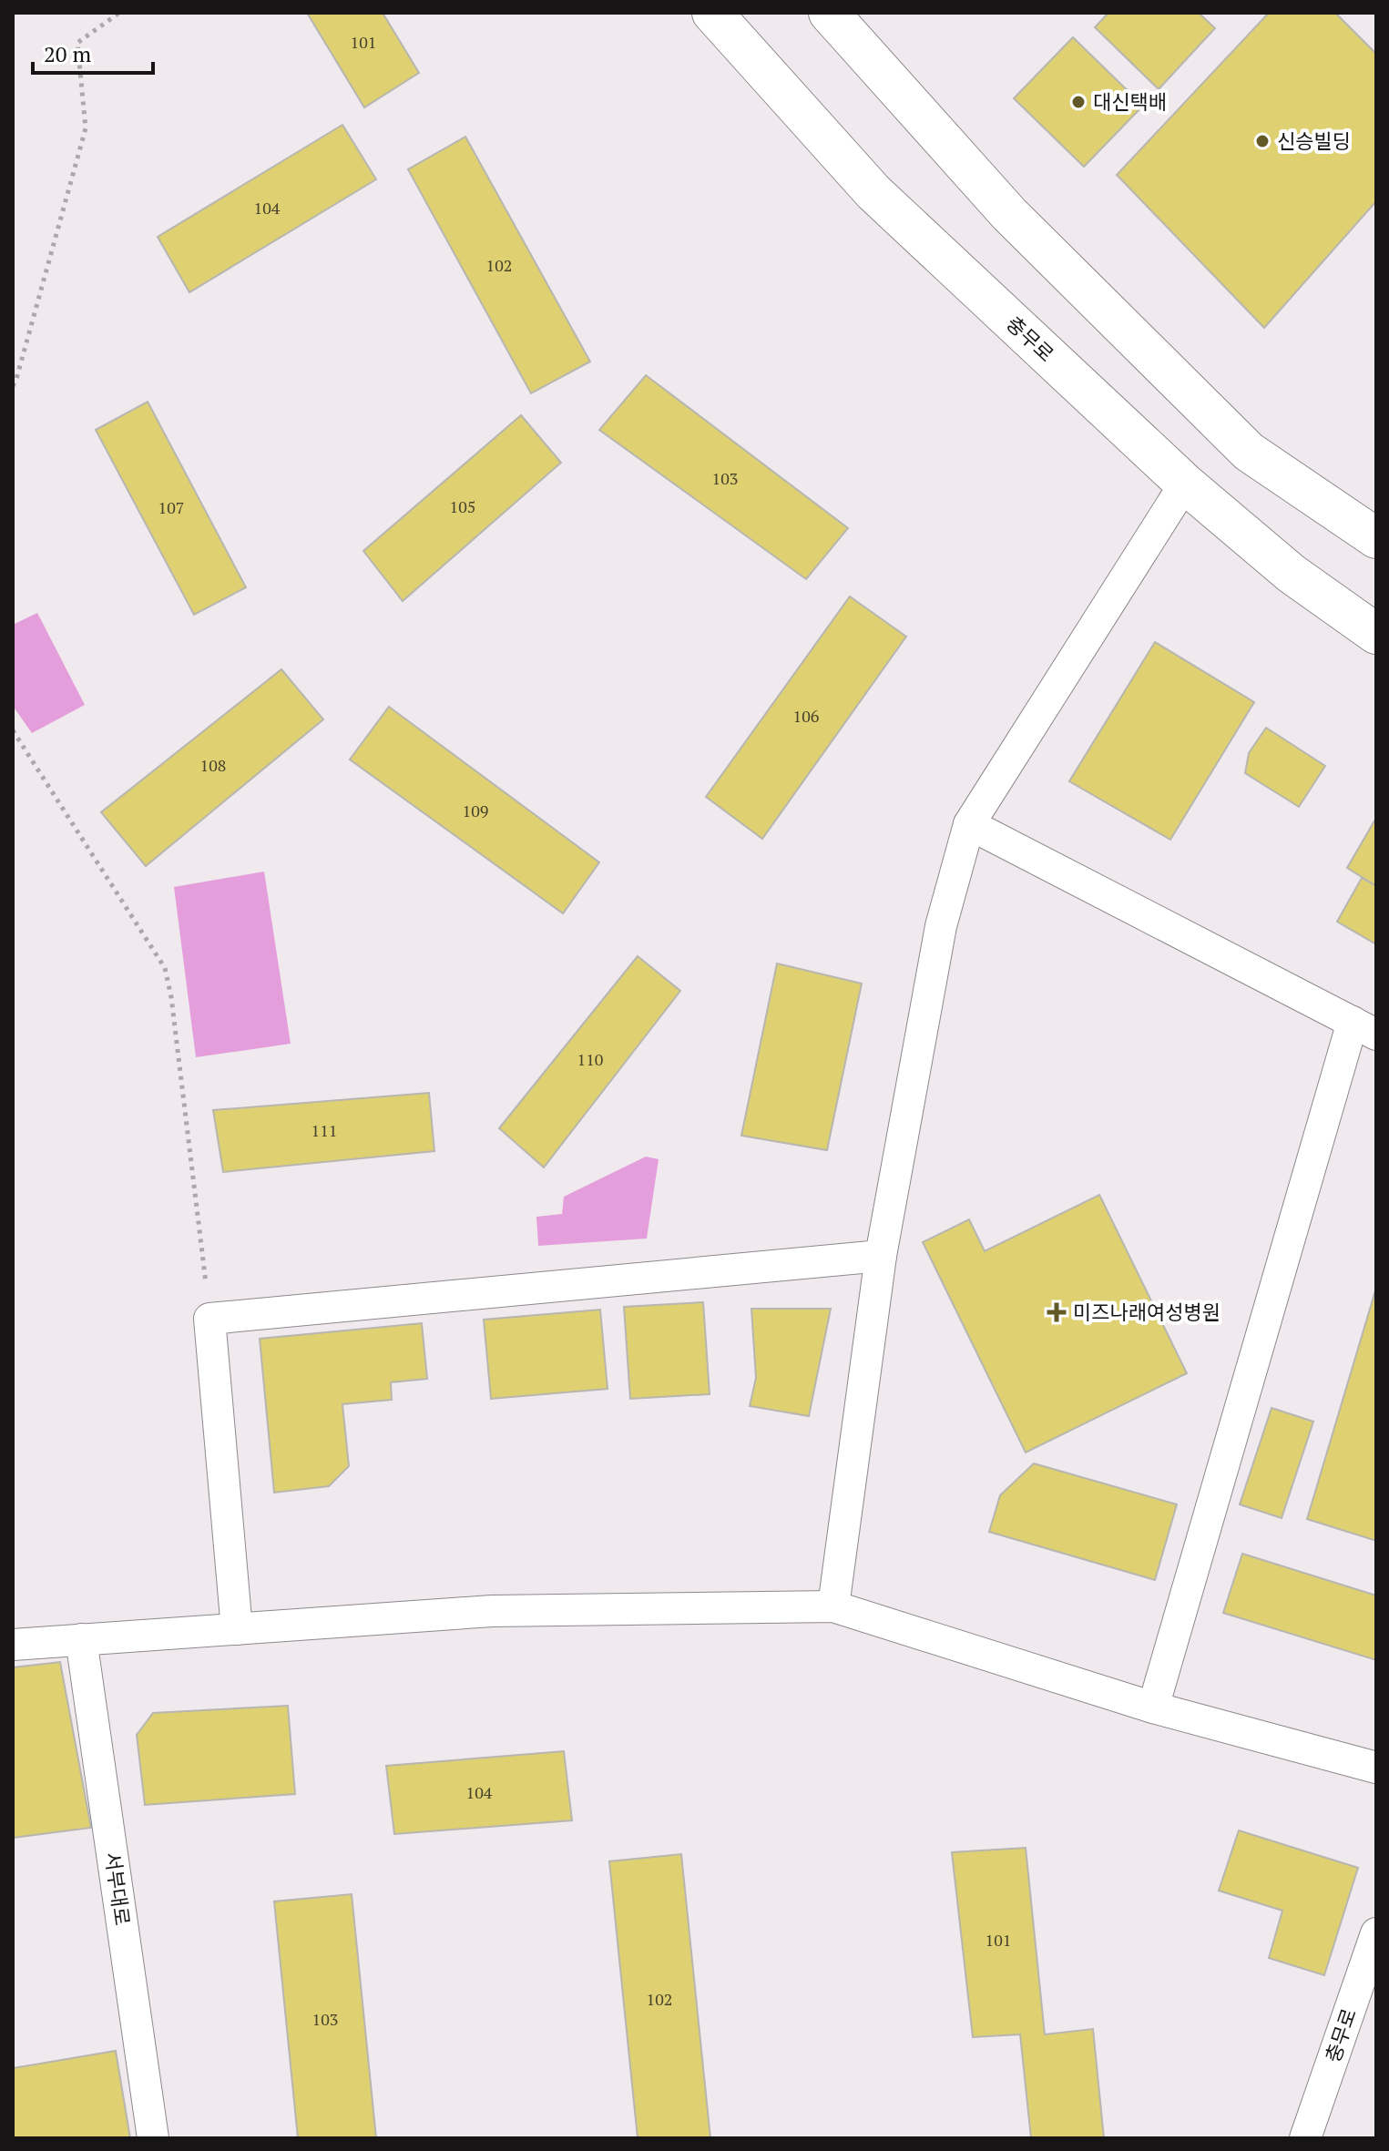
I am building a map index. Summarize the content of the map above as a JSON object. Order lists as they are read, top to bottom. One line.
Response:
{"streets":{"main road":["충무로"],"street":["서부대로"]},"places":{"other":["대신택배","신승빌딩"],"health":["미즈나래여성병원"]},"house_numbers":["101","104","102","103","105","107","106","108","109","110","111","104","101","102","103"],"scale_bar":"20 m"}
